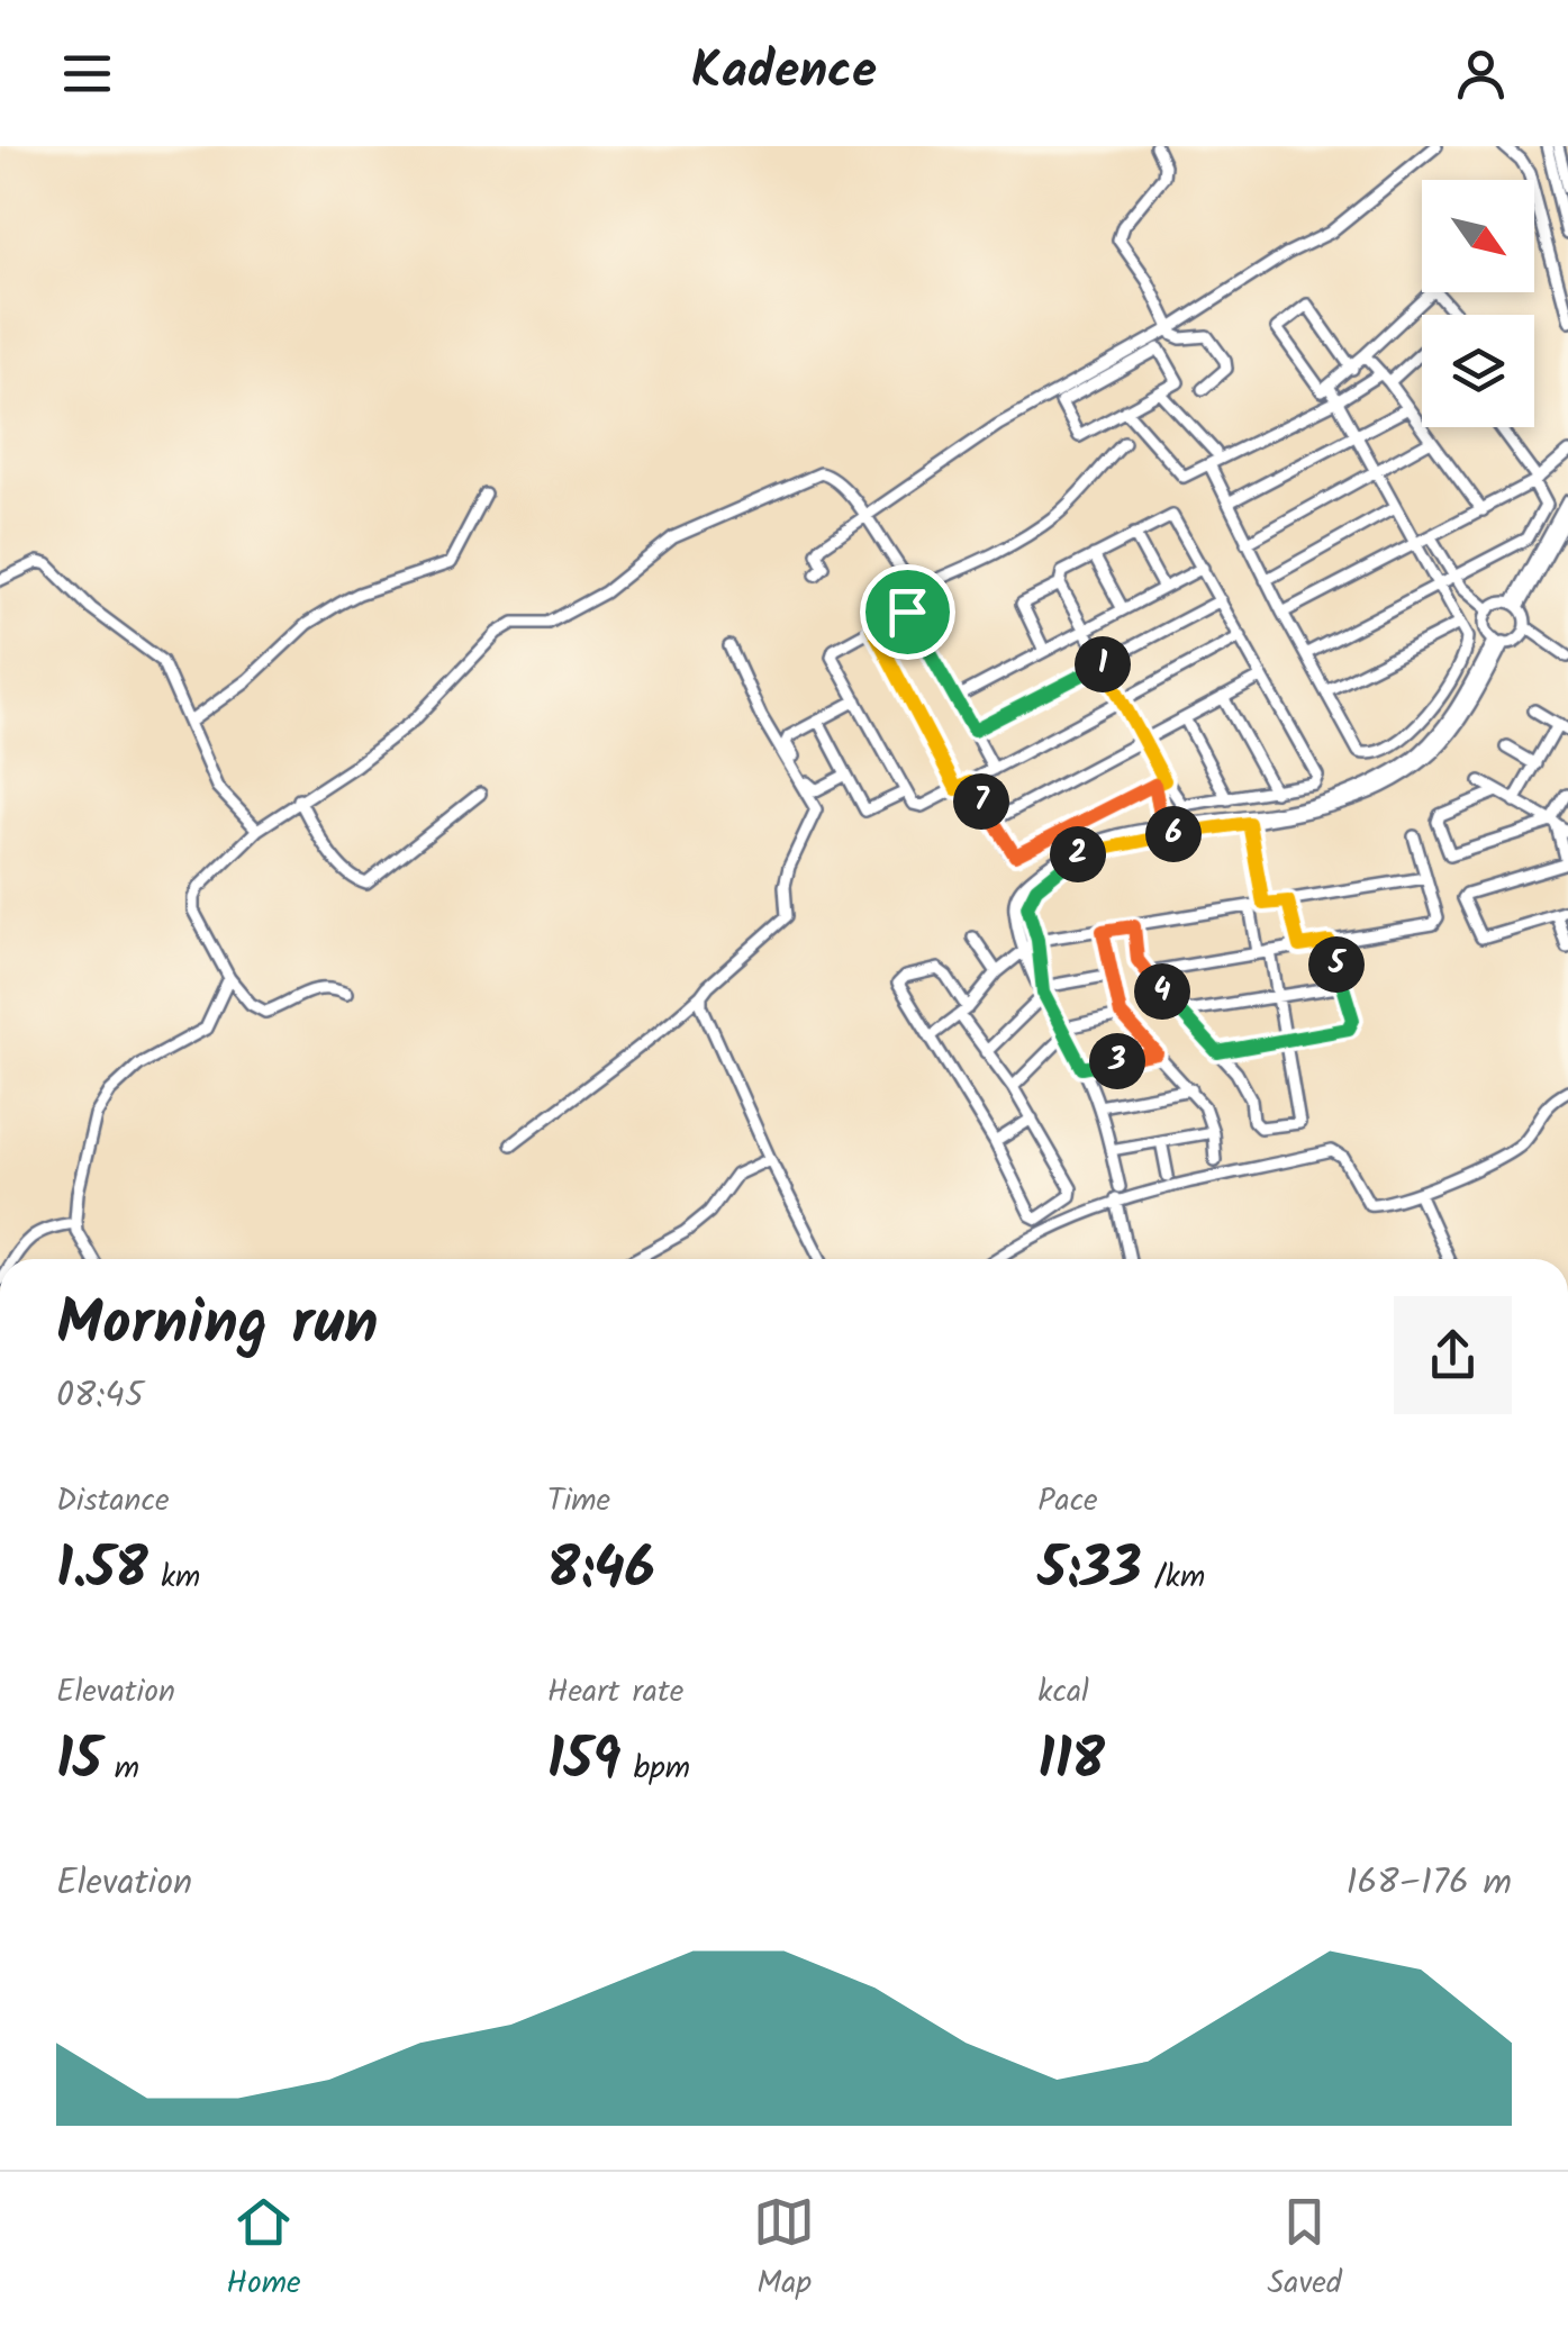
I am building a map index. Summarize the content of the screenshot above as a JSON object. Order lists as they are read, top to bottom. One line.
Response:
{"north":"bottom right","page":{"header":"Kadence","pins":["1","7","6","2","5","4","3"],"heading":["Morning run","08:45"],"stats":[["Distance","1.58 km"],["Time","8:46"],["Pace","5:33 /km"],["Elevation","15 m"],["Heart rate","159 bpm"],["kcal","118"]],"chart":["Elevation","168–176 m"],"tabs":["Home","Map","Saved"]}}
